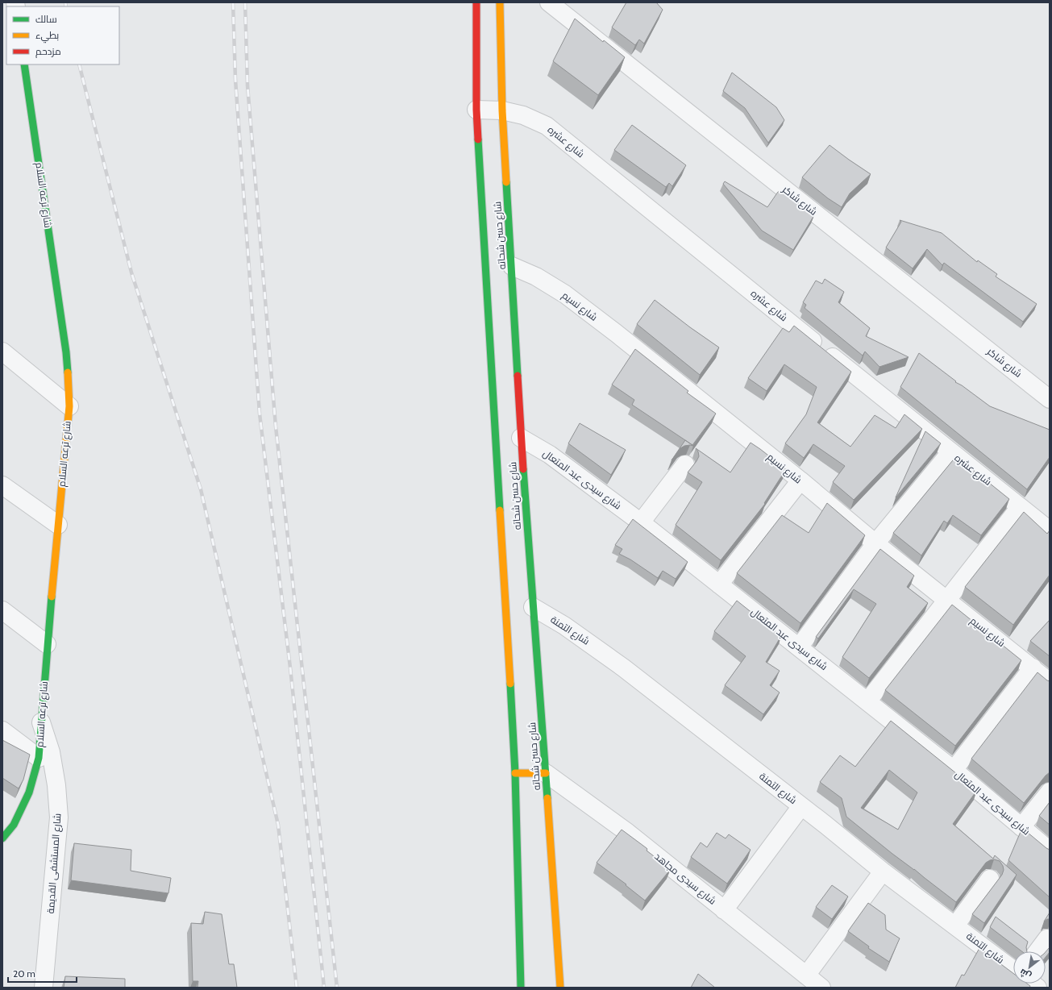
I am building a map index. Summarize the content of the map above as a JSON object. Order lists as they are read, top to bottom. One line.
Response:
{"streets":{"main road":["شارع ترعه السلام","شارع حسن شحاته"],"street":["شارع عشره","شارع شاكر","شارع نسيم","شارع سيدى عبد المتعال","شارع التمنة","شارع المستشفى القديمة","شارع سيدى مجاهد"]},"crossings":[["شارع عشره","شارع حسن شحاته"],["شارع ترعه السلام","شارع المستشفى القديمة"],["شارع حسن شحاته","شارع نسيم"],["شارع حسن شحاته","شارع سيدى عبد المتعال"],["شارع حسن شحاته","شارع التمنة"],["شارع حسن شحاته","شارع سيدى مجاهد"]],"legend":["سالك","بطيء","مزدحم"],"scale_bar":"20 m","north":"bottom left"}
